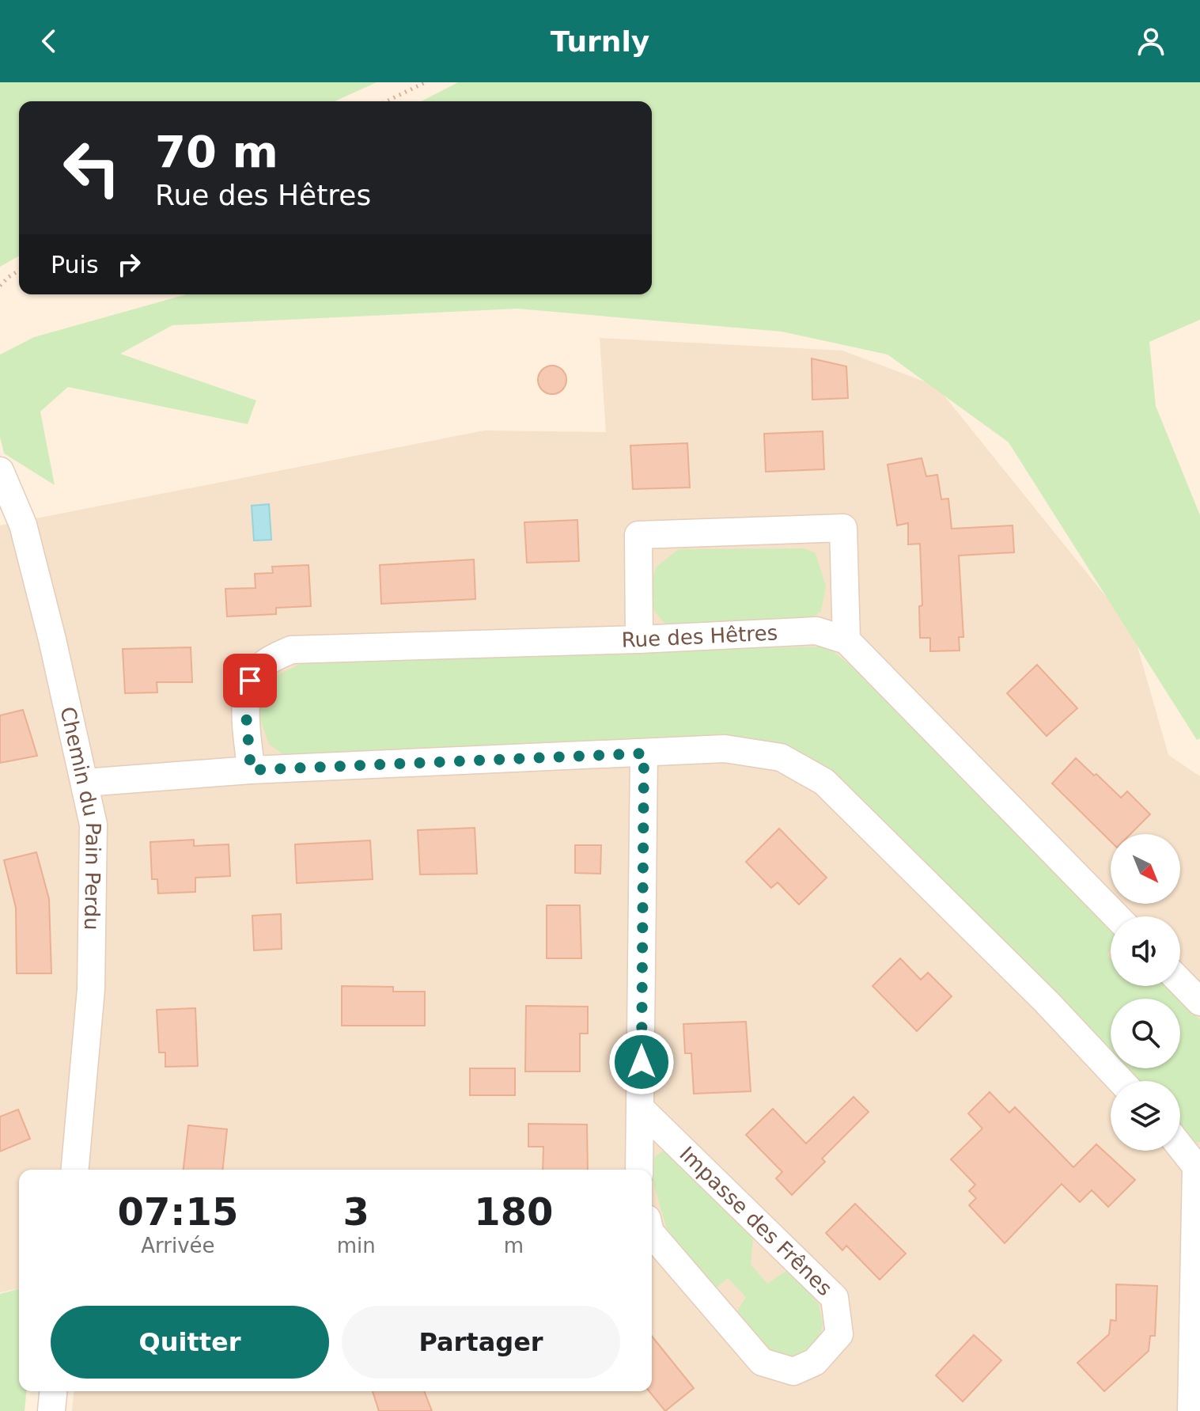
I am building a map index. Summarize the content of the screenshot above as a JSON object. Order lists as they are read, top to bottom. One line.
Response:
{"streets":{"street":["Rue des Hêtres","Chemin du Pain Perdu","Impasse des Frênes"]},"north":"bottom right","page":{"header":"Turnly","turn":["70 m","Rue des Hêtres"],"then":"Puis","eta":["07:15","Arrivée","3","min","180","m"],"buttons":["Quitter","Partager"]}}
